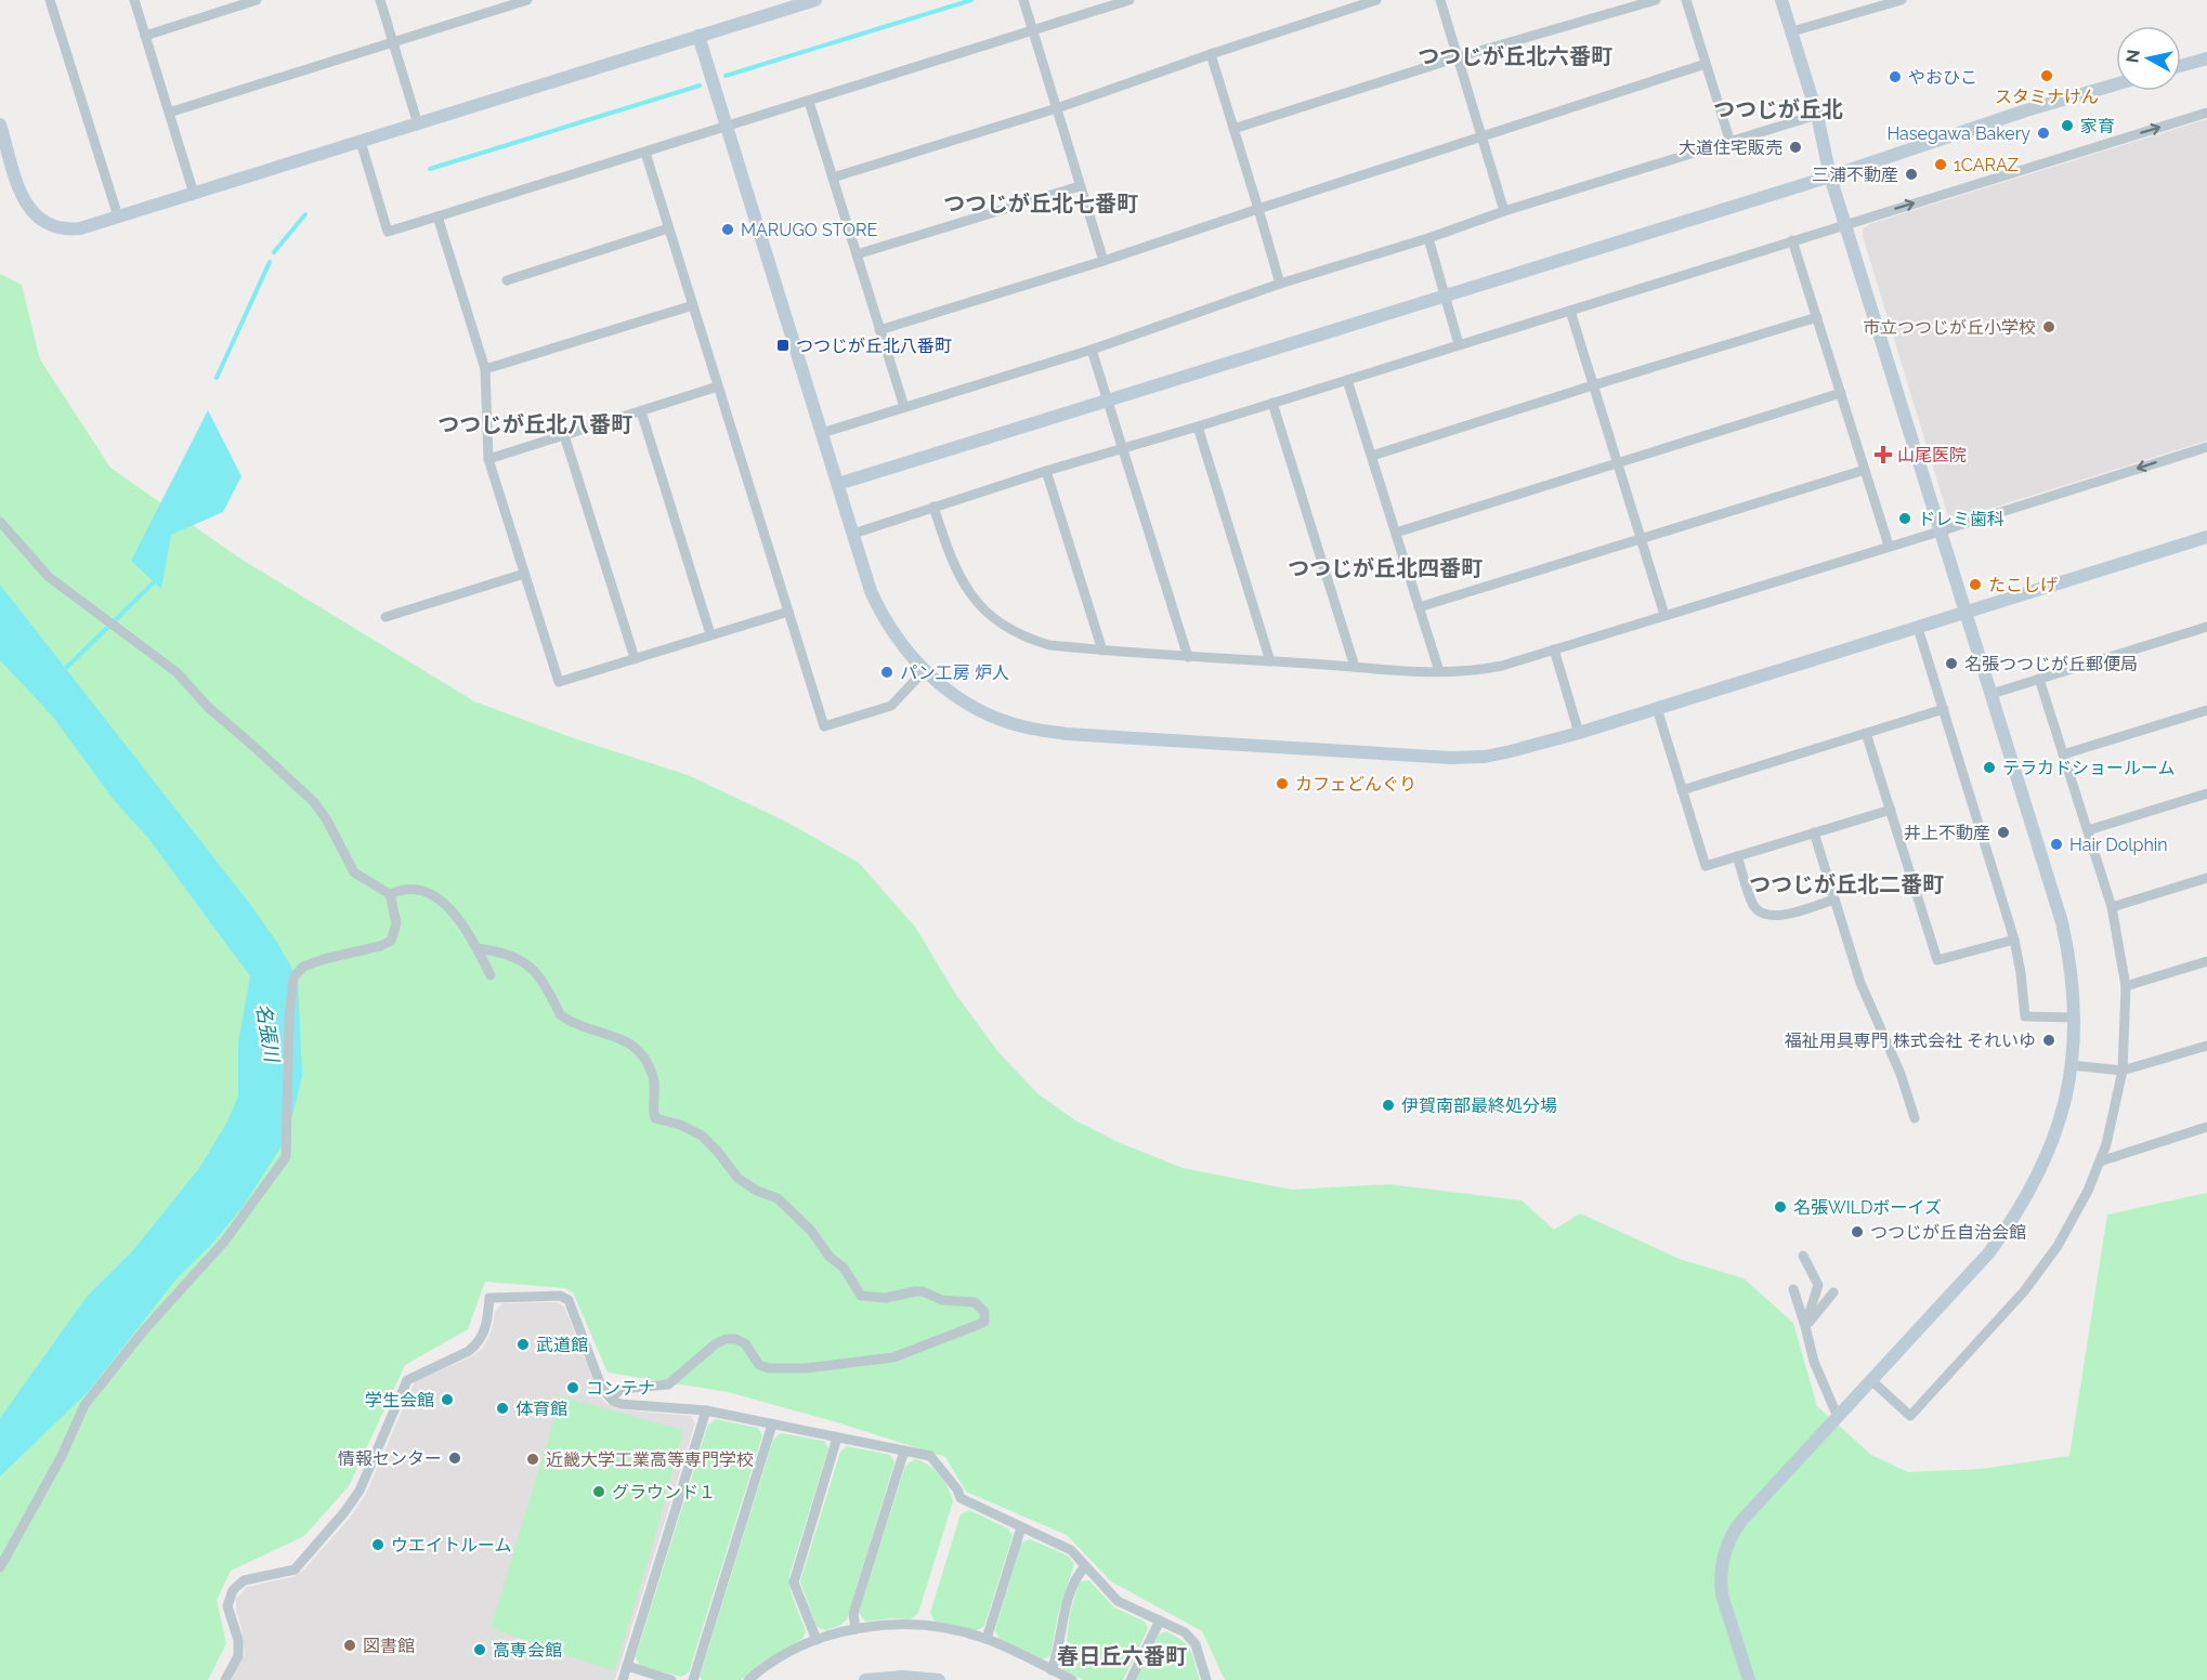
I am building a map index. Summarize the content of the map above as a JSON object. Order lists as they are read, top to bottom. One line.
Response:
{"districts":["つつじが丘北六番町","つつじが丘北","つつじが丘北七番町","つつじが丘北八番町","つつじが丘北四番町","つつじが丘北二番町","春日丘六番町"],"water":["名張川"],"places":{"other":["スタミナけん","やおひこ","家育","Hasegawa Bakery","大道住宅販売","1CARAZ","三浦不動産","MARUGO STORE","市立つつじが丘小学校","ドレミ歯科","たこしげ","名張つつじが丘郵便局","パン工房 炉人","テラカドショールーム","カフェどんぐり","井上不動産","Hair Dolphin","福祉用具専門 株式会社 それいゆ","伊賀南部最終処分場","名張WILDボーイズ","つつじが丘自治会館","武道館","コンテナ","学生会館","体育館","情報センター","近畿大学工業高等専門学校","グラウンド１","ウエイトルーム","図書館","高専会館"],"transit":["つつじが丘北八番町"],"health":["山尾医院"]},"north":"left"}
